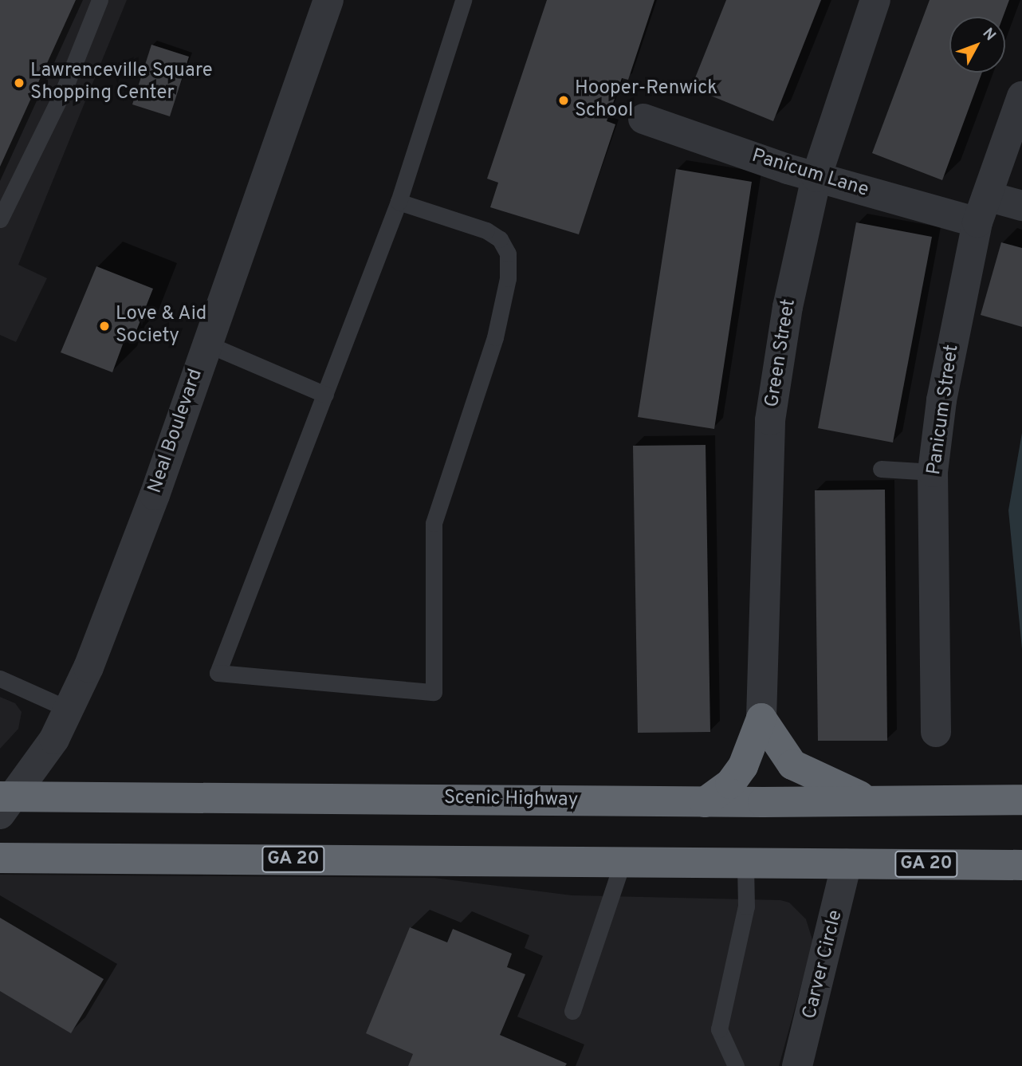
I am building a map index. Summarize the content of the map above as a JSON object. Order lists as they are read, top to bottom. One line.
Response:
{"streets":{"highway":["Scenic Highway","GA 20"],"street":["Panicum Lane","Green Street","Panicum Street","Neal Boulevard","Carver Circle"]},"crossings":[["Panicum Lane","Green Street"],["Panicum Lane","Panicum Street"],["Neal Boulevard","Scenic Highway"],["GA 20","Carver Circle"]],"places":["Lawrenceville Square Shopping Center","Hooper-Renwick School","Love & Aid Society"],"north":"top right"}
